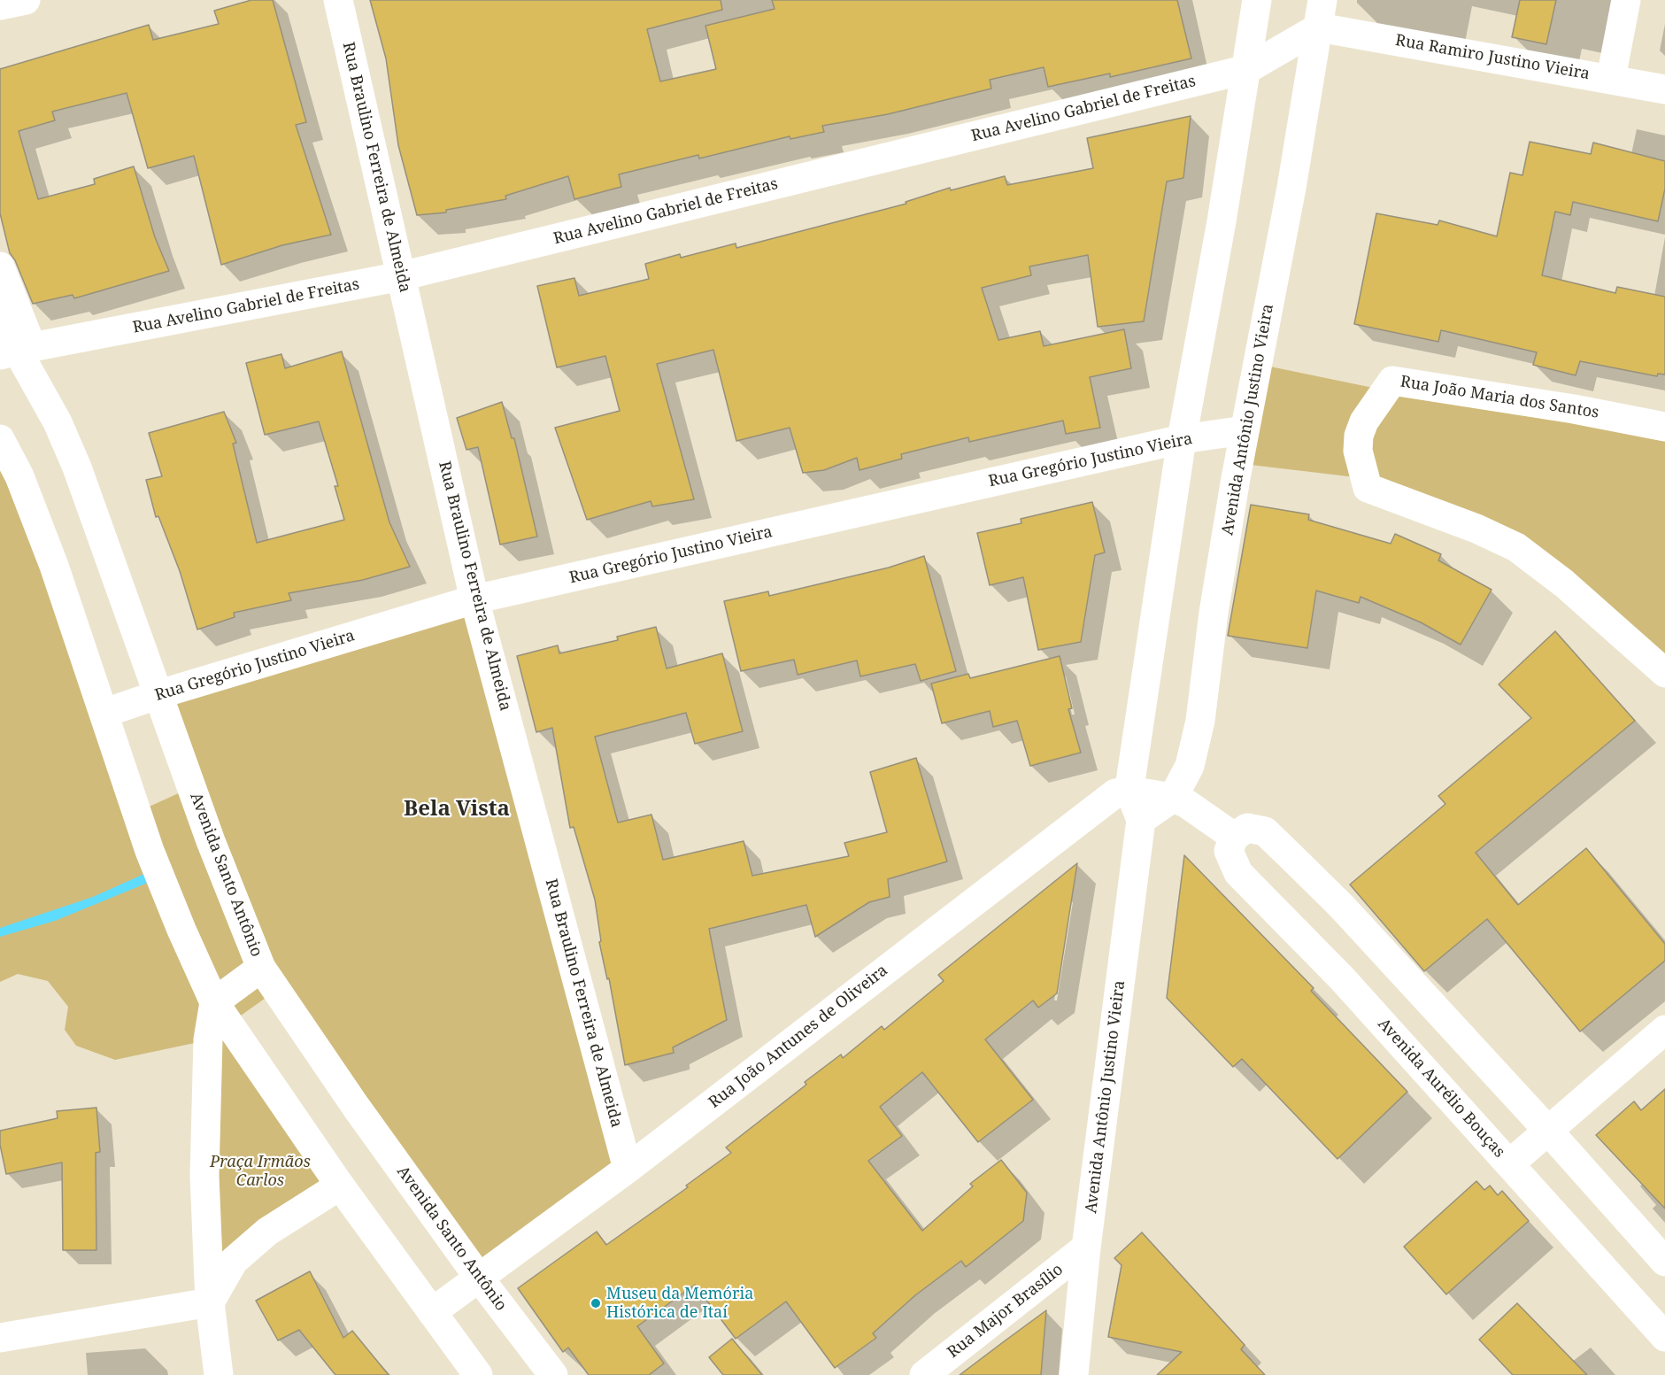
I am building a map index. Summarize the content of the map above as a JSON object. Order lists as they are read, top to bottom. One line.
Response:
{"streets":{"street":["Rua Ramiro Justino Vieira","Rua Avelino Gabriel de Freitas","Rua Braulino Ferreira de Almeida","Rua João Maria dos Santos","Avenida Antônio Justino Vieira","Rua Gregório Justino Vieira","Avenida Santo Antônio","Rua João Antunes de Oliveira","Avenida Aurélio Bouças","Rua Major Brasílio"]},"crossings":[["Rua Ramiro Justino Vieira","Rua Avelino Gabriel de Freitas"],["Rua Ramiro Justino Vieira","Avenida Antônio Justino Vieira"],["Rua Avelino Gabriel de Freitas","Rua Braulino Ferreira de Almeida"],["Rua Avelino Gabriel de Freitas","Avenida Antônio Justino Vieira"],["Rua Avelino Gabriel de Freitas","Avenida Santo Antônio"],["Rua Braulino Ferreira de Almeida","Rua Gregório Justino Vieira"],["Rua Braulino Ferreira de Almeida","Rua João Antunes de Oliveira"],["Avenida Antônio Justino Vieira","Rua Gregório Justino Vieira"],["Avenida Antônio Justino Vieira","Rua João Antunes de Oliveira"],["Avenida Antônio Justino Vieira","Rua Major Brasílio"],["Rua Gregório Justino Vieira","Avenida Santo Antônio"],["Avenida Santo Antônio","Rua João Antunes de Oliveira"]],"districts":["Bela Vista"],"parks":["Praça Irmãos Carlos"],"places":["Museu da Memória Histórica de Itaí"]}
